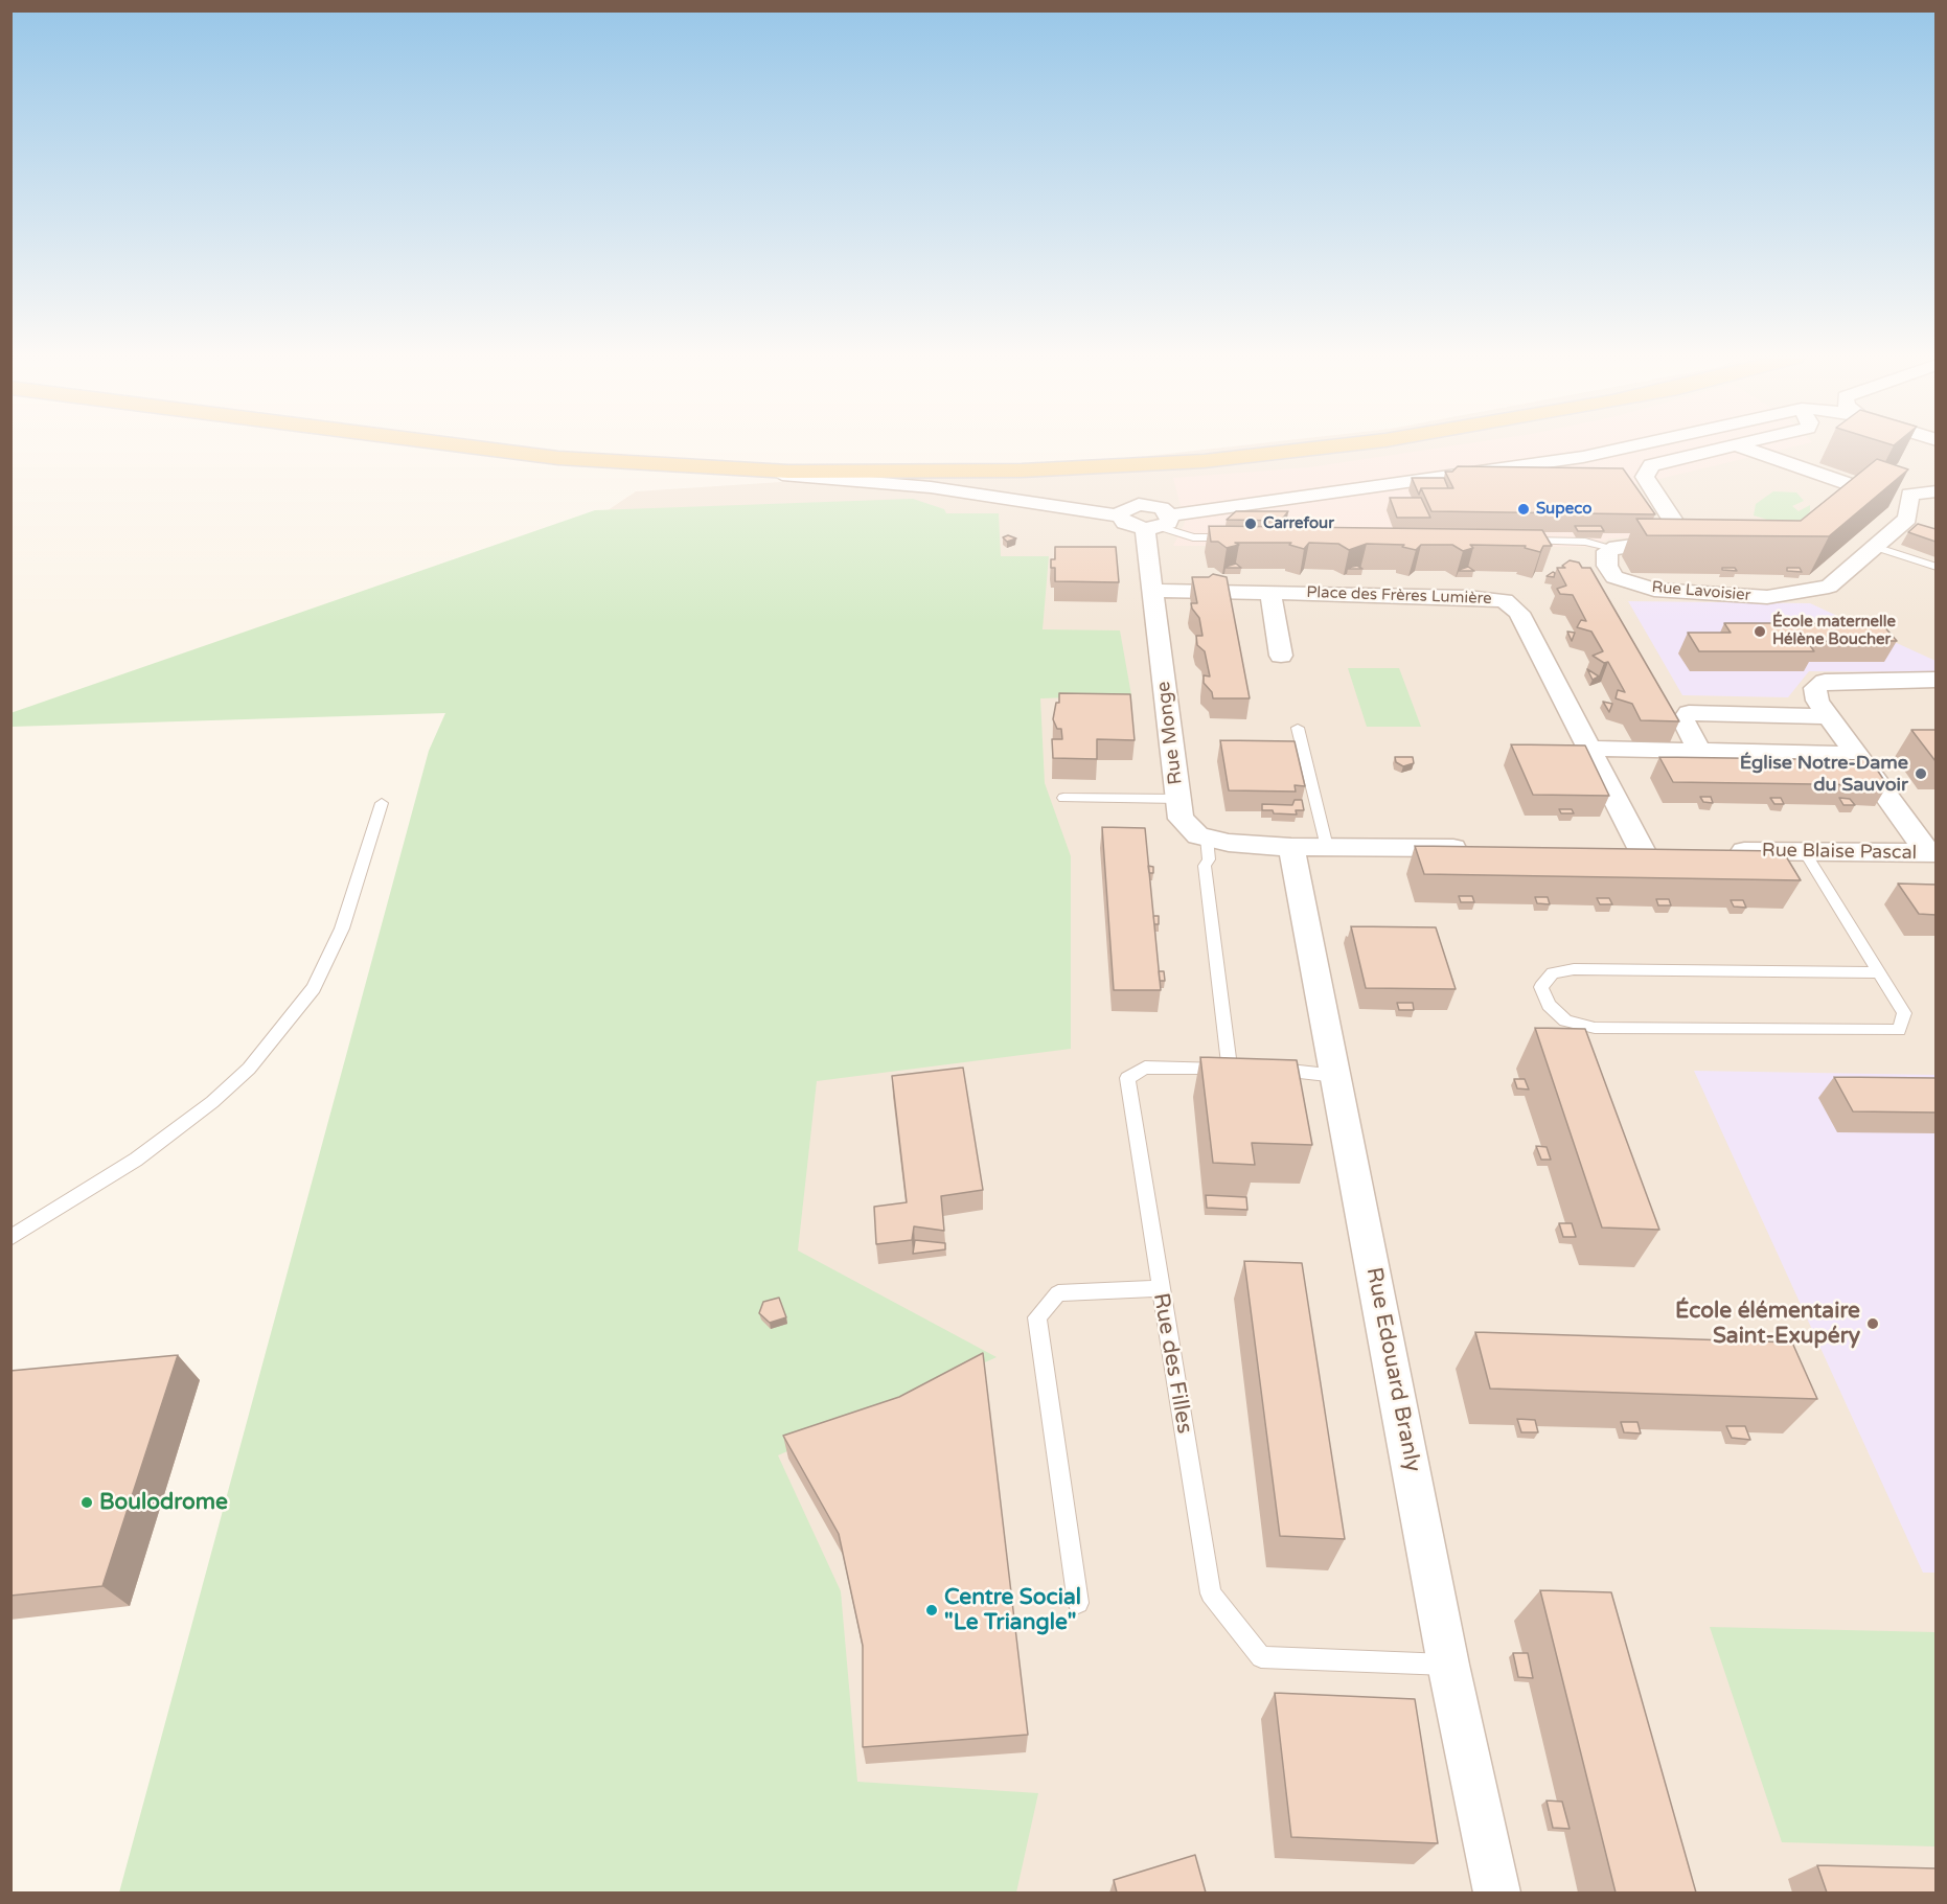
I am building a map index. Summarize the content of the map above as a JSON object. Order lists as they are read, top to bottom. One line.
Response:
{"streets":{"street":["Rue Lavoisier","Place des Frères Lumière","Rue Monge","Rue Blaise Pascal","Rue Edouard Branly"],"lane":["Rue des Filles"]},"crossings":[["Place des Frères Lumière","Rue Monge"],["Rue Monge","Rue Edouard Branly"],["Rue des Filles","Rue Edouard Branly"]],"places":["Supeco","Carrefour","École maternelle Hélène Boucher","Église Notre-Dame du Sauvoir","École élémentaire Saint-Exupéry","Boulodrome","Centre Social \"Le Triangle\""]}
